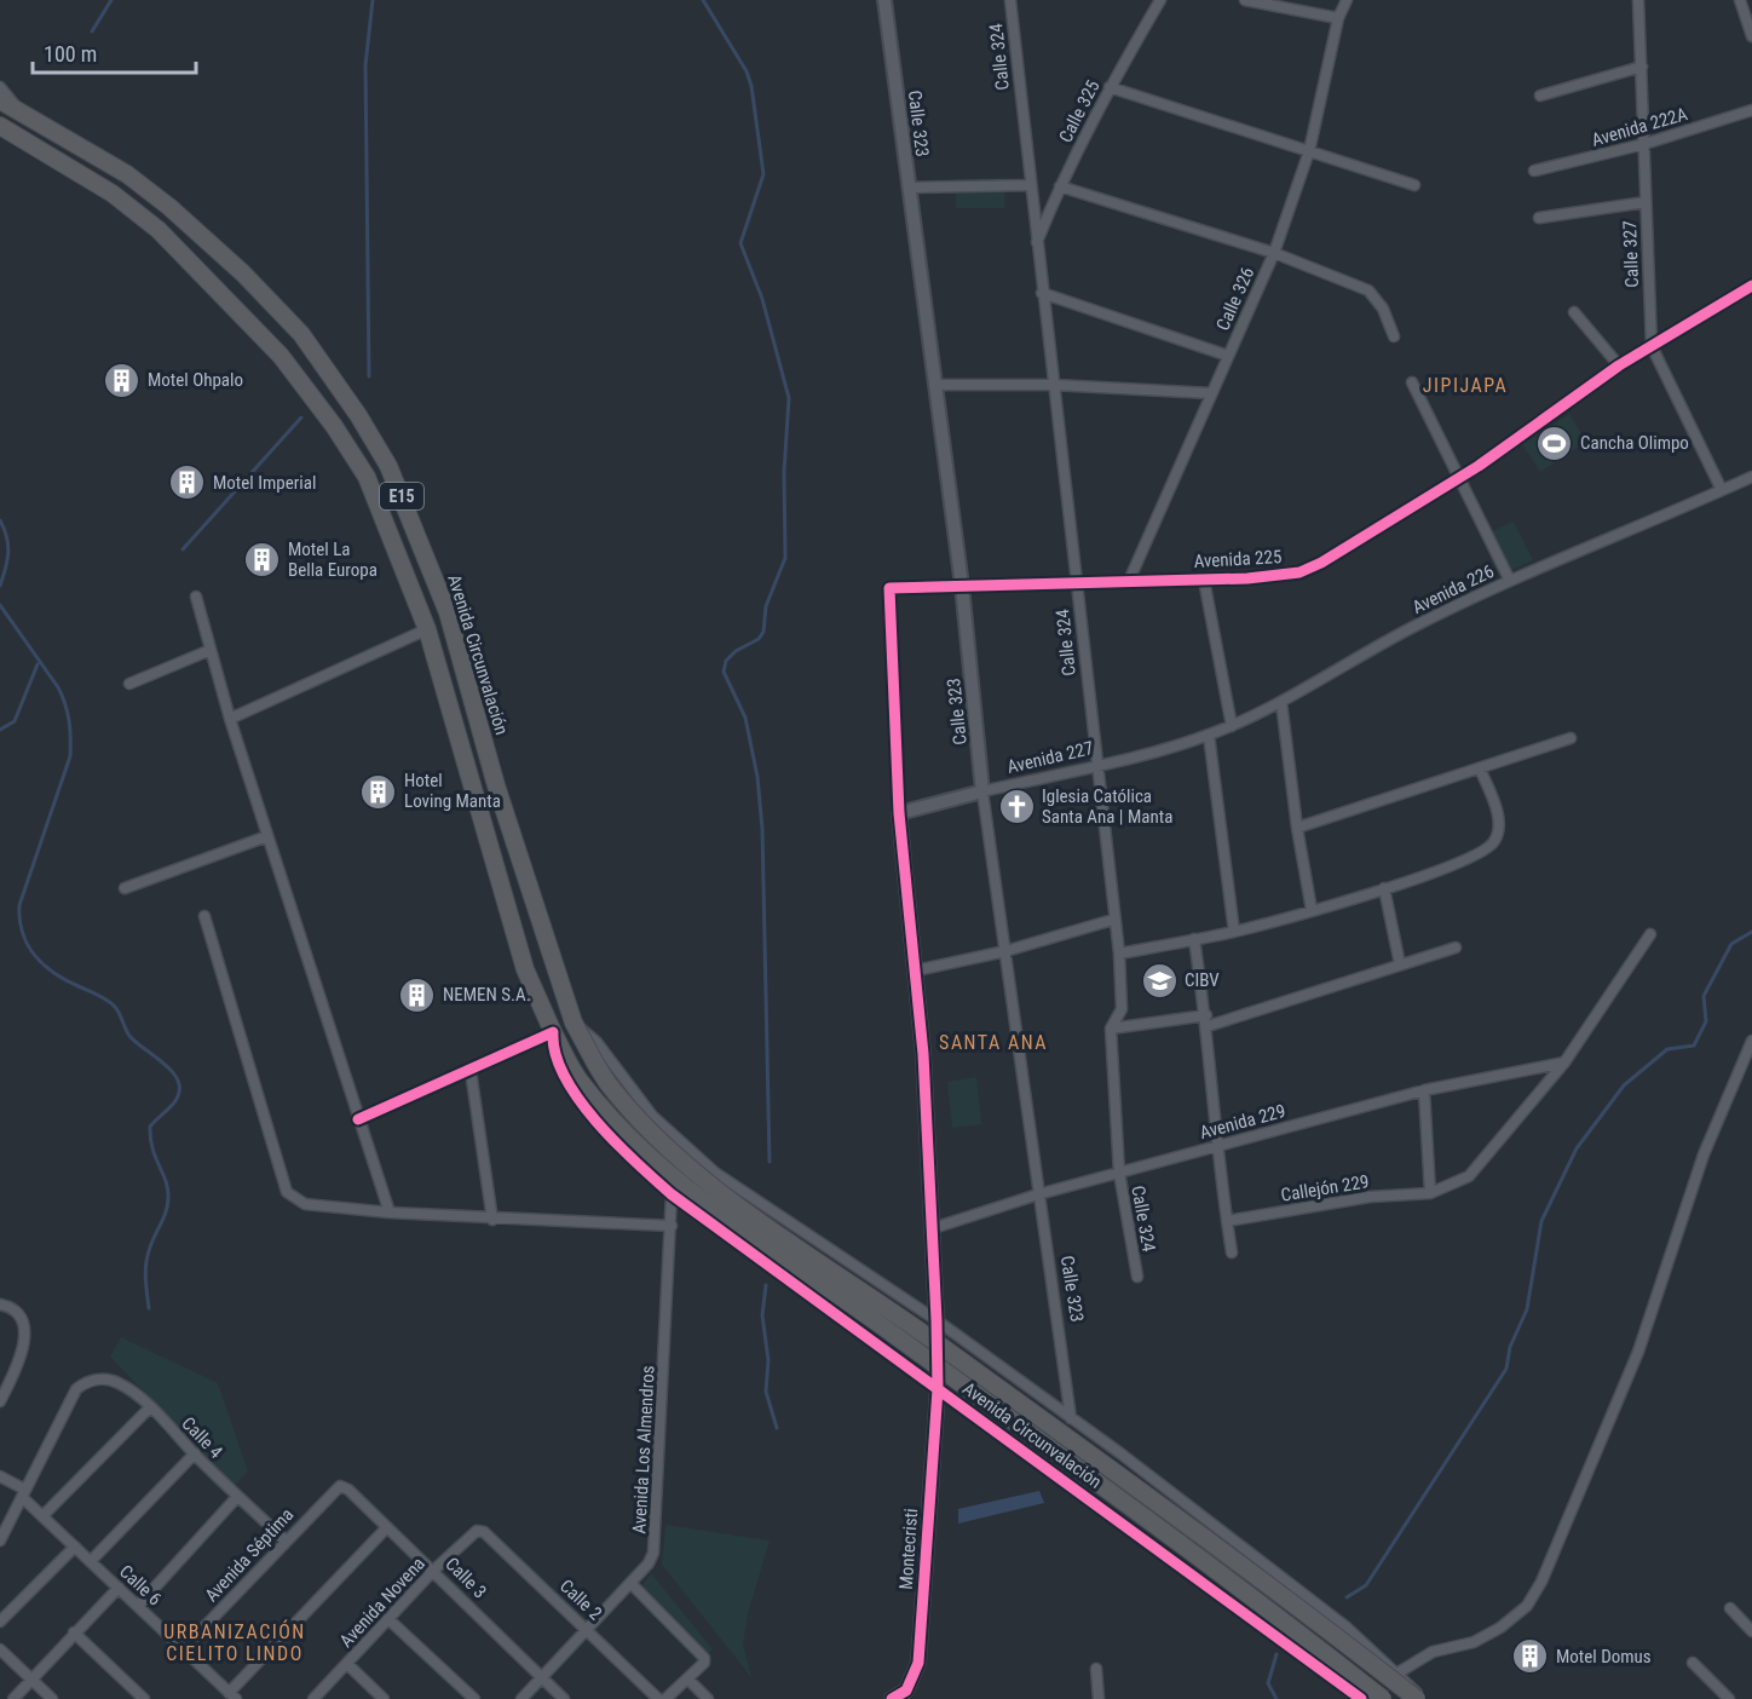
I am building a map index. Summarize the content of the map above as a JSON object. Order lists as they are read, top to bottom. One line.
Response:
{"streets":{"highway":["E15","Avenida Circunvalación"],"street":["Calle 324","Calle 325","Calle 323","Avenida 222A","Calle 327","Calle 326","Avenida 225","Avenida 226","Avenida 227","Avenida 229","Callejón 229","Calle 4","Avenida Los Almendros","Montecristi","Avenida Séptima","Calle 3","Calle 6","Calle 2","Avenida Novena"]},"crossings":[["Calle 324","Calle 325"],["Calle 324","Avenida 225"],["Calle 324","Avenida 227"],["Calle 324","Avenida 229"],["Calle 323","Avenida 225"],["Calle 323","Avenida Circunvalación"],["Calle 323","Avenida 227"],["Calle 323","Avenida 229"],["Avenida 222A","Calle 327"],["Calle 327","Avenida 225"],["Calle 327","Avenida 226"],["Calle 326","Avenida 225"],["Avenida 225","Avenida 227"],["Avenida 225","Montecristi"],["Avenida 226","Avenida 227"],["Avenida Circunvalación","Avenida Los Almendros"],["Avenida Circunvalación","Montecristi"],["Avenida 227","Montecristi"],["Avenida 229","Montecristi"],["Calle 4","Avenida Séptima"],["Calle 4","Calle 6"],["Avenida Los Almendros","Calle 3"],["Avenida Los Almendros","Calle 2"],["Avenida Séptima","Calle 3"],["Avenida Séptima","Calle 6"],["Calle 3","Avenida Novena"],["Calle 2","Avenida Novena"]],"districts":["JIPIJAPA","SANTA ANA","URBANIZACIÓN CIELITO LINDO"],"places":{"building":["Motel Ohpalo","Motel Imperial","Motel La Bella Europa","Hotel Loving Manta","NEMEN S.A.","Motel Domus"],"sports":["Cancha Olimpo"],"church":["Iglesia Católica Santa Ana | Manta"],"school or university":["CIBV"]},"scale_bar":"100 m"}
